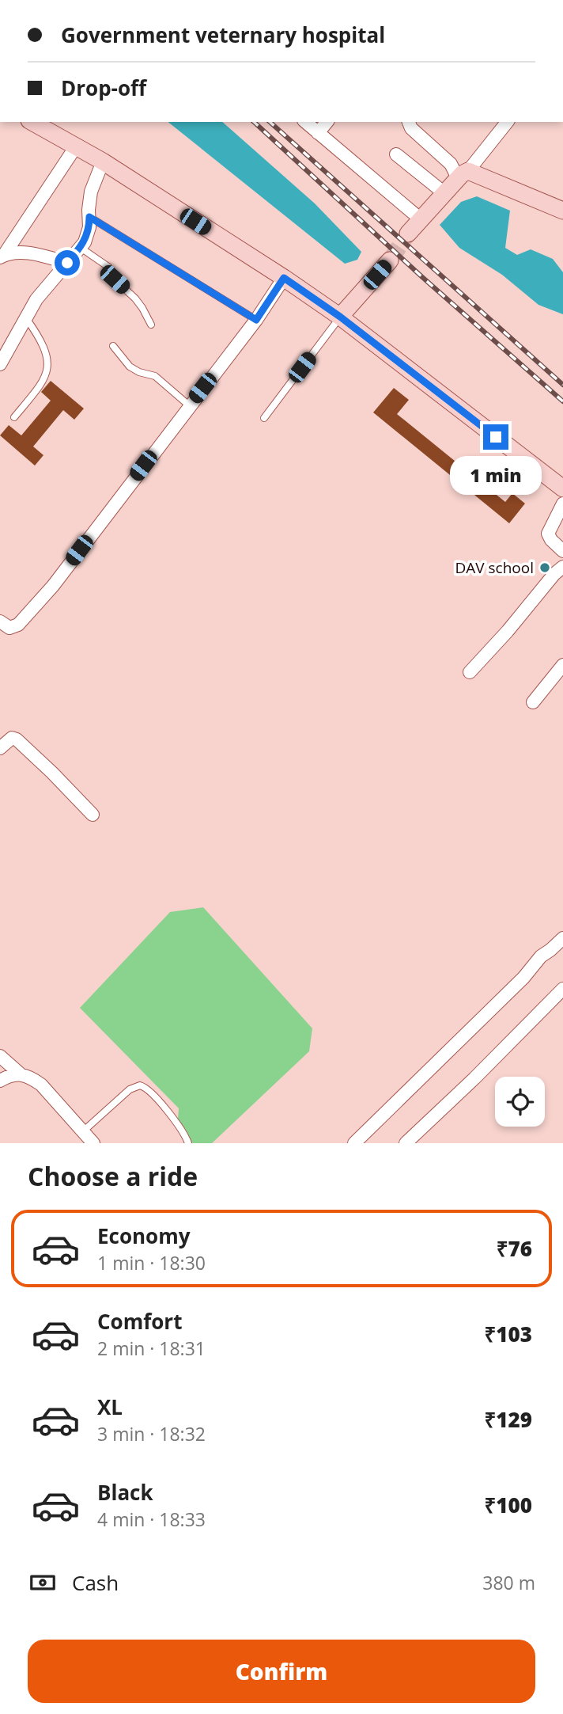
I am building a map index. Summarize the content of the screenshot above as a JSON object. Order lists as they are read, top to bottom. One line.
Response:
{"places":["DAV school"],"page":{"banner":["Government veternary hospital","Drop-off"],"bubble":"1 min","heading":"Choose a ride","list":[{"name":"Economy","note":"1 min · 18:30","value":"₹76"},{"name":"Comfort","note":"2 min · 18:31","value":"₹103"},{"name":"XL","note":"3 min · 18:32","value":"₹129"},{"name":"Black","note":"4 min · 18:33","value":"₹100"}],"pay":["Cash","380 m"],"buttons":"Confirm"}}
